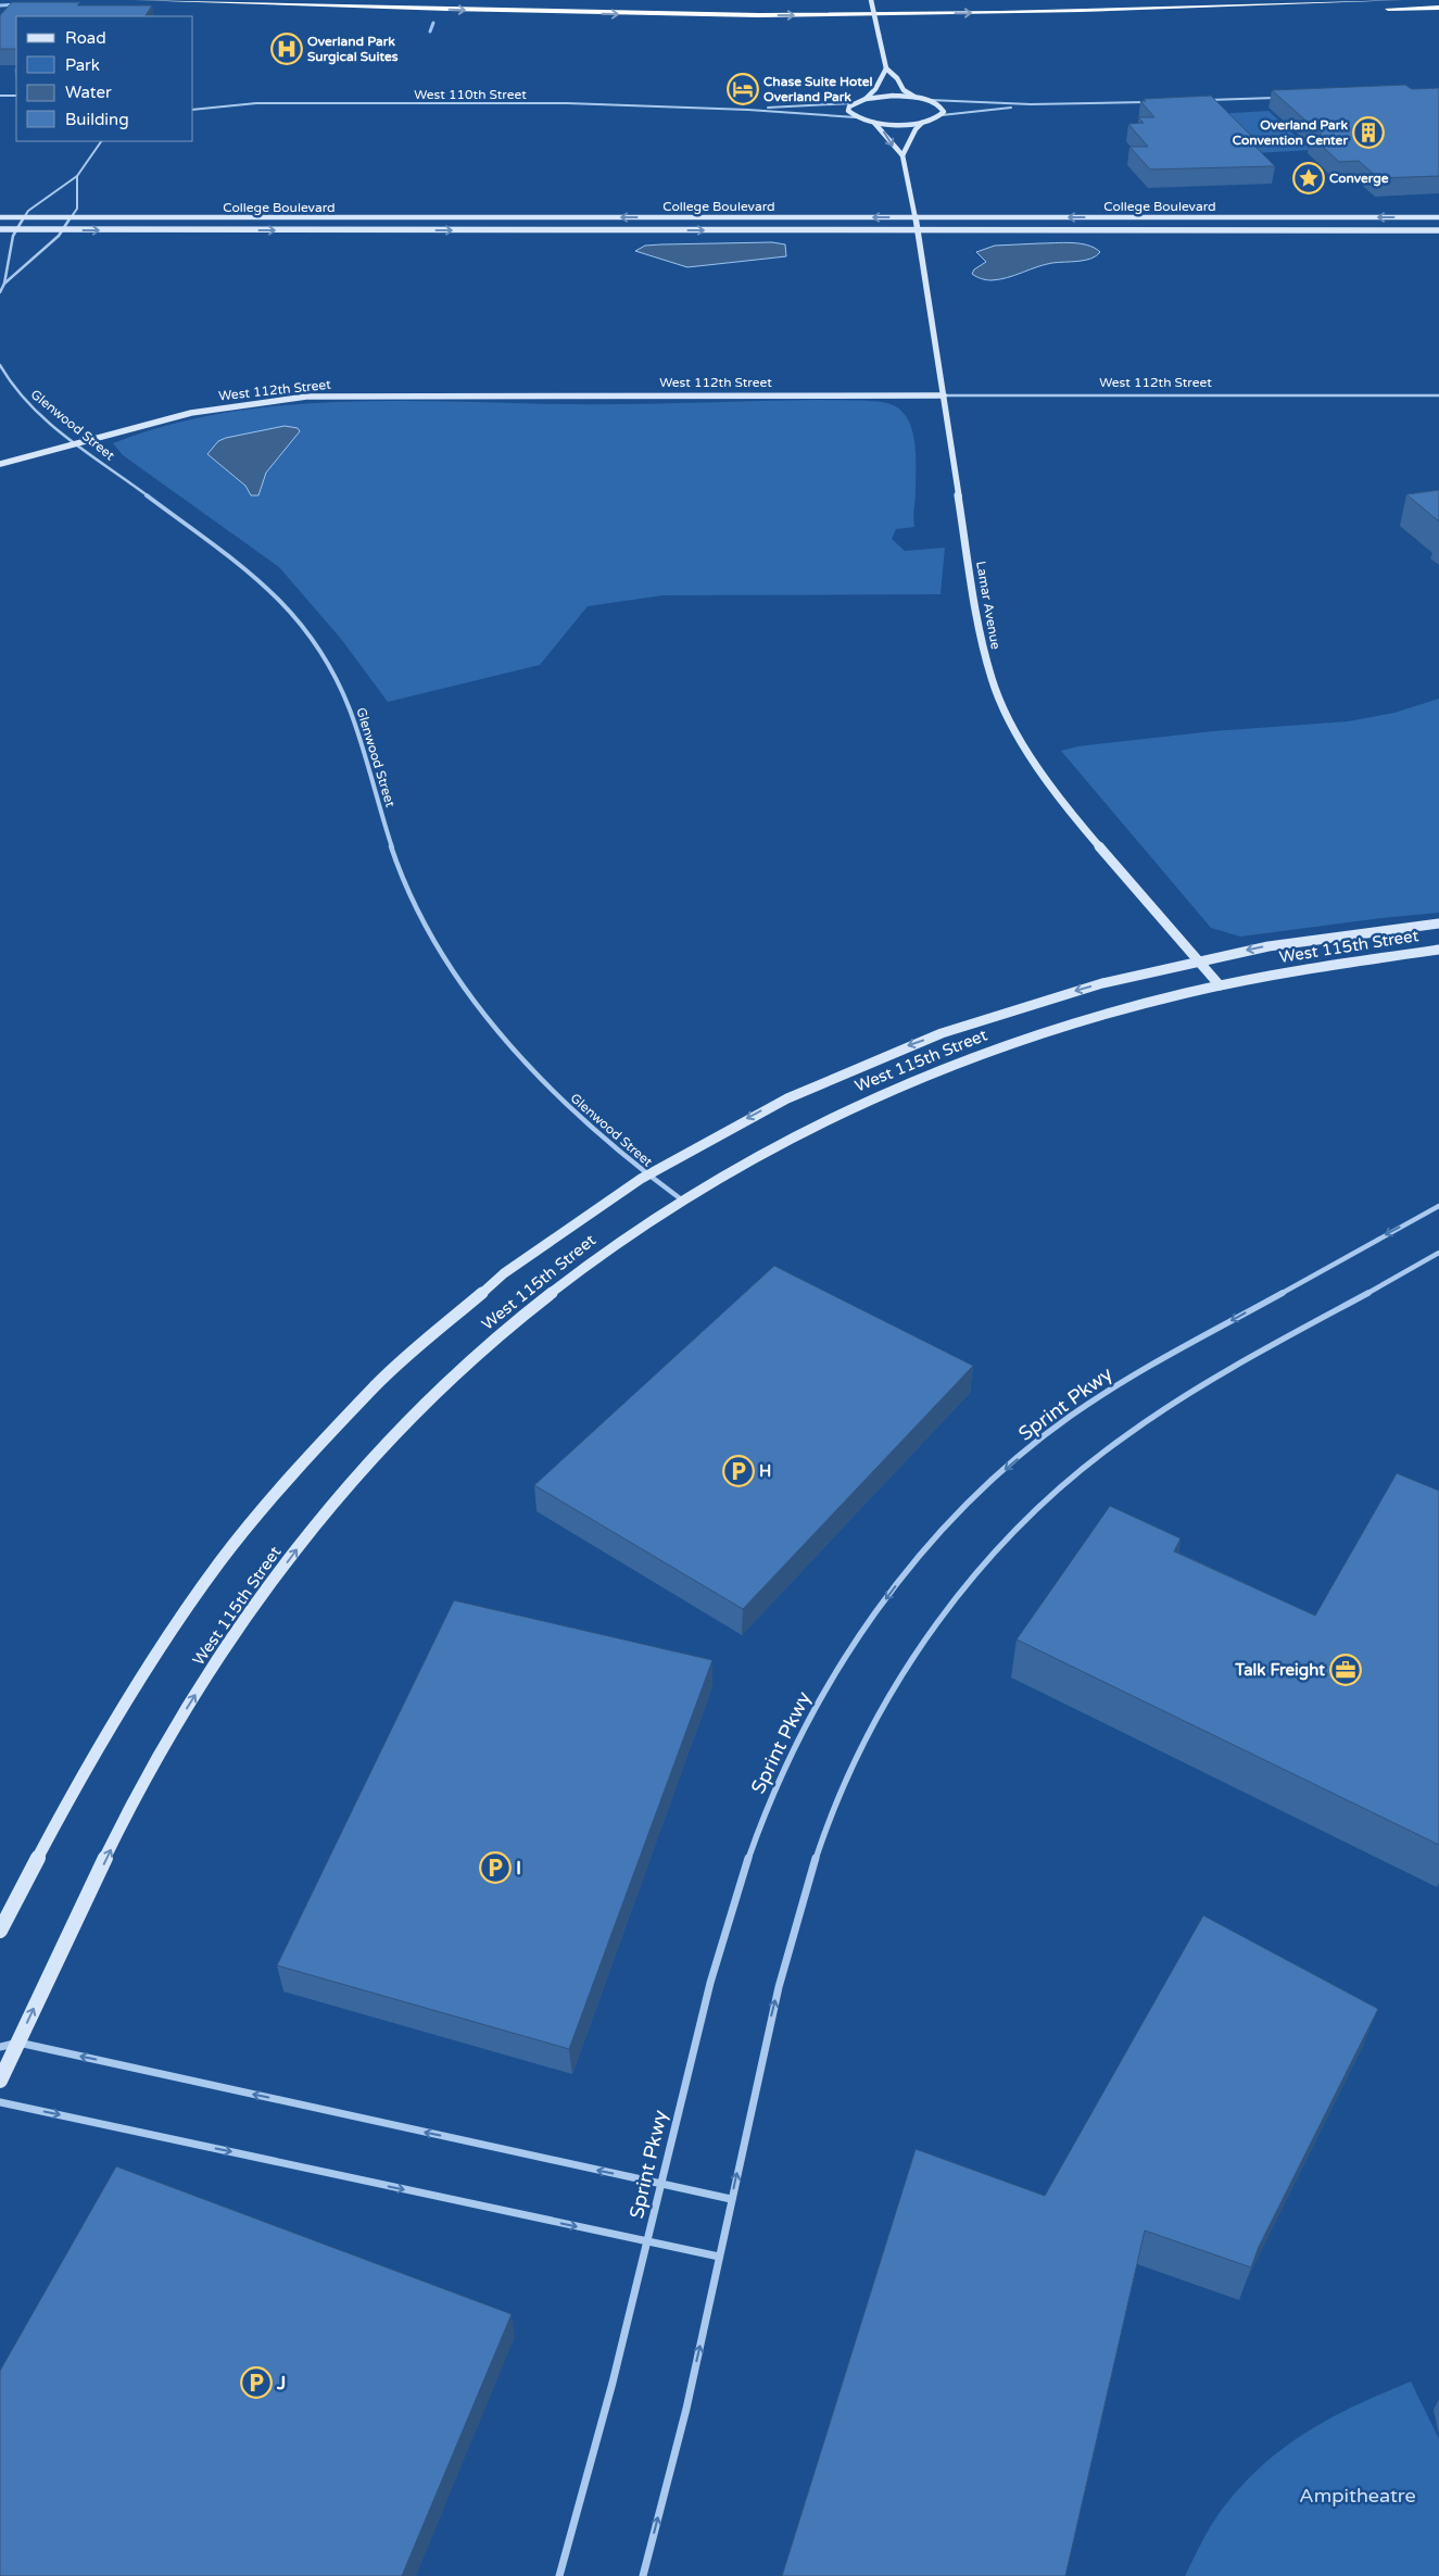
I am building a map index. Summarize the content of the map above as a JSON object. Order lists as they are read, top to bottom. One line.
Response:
{"streets":{"street":["West 110th Street","College Boulevard","West 112th Street","Glenwood Street","Lamar Avenue","West 115th Street","Sprint Pkwy"]},"crossings":[["College Boulevard","Lamar Avenue"],["West 112th Street","Glenwood Street"],["West 112th Street","Lamar Avenue"],["Glenwood Street","West 115th Street"],["Lamar Avenue","West 115th Street"]],"one_way":["Sprint Pkwy"],"parks":["Ampitheatre"],"places":{"hospital":["Overland Park Surgical Suites"],"hotel":["Chase Suite Hotel Overland Park"],"building":["Overland Park Convention Center"],"place":["Converge"],"parking":["H","I","J"],"office":["Talk Freight"]},"legend":["Road","Park","Water","Building"]}
